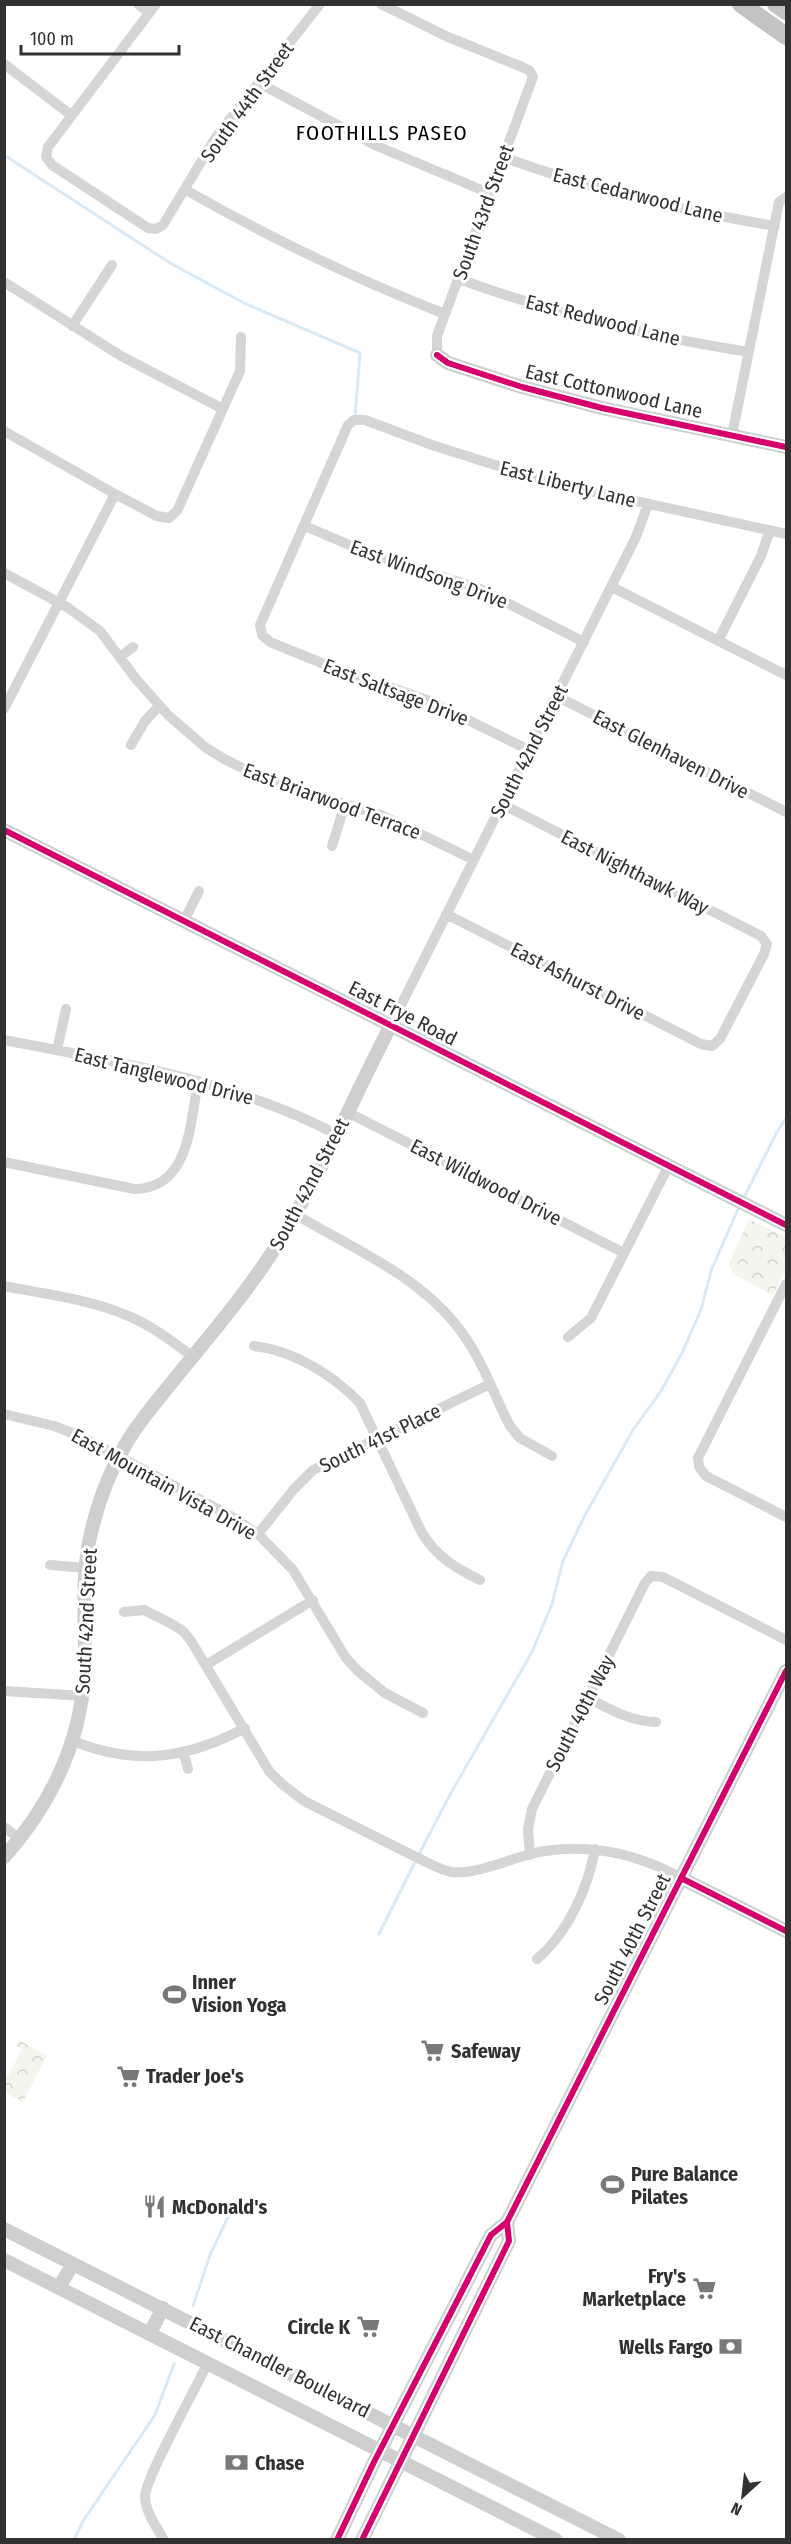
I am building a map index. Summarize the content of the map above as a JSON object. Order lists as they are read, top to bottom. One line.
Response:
{"streets":{"main road":["East Cottonwood Lane","South 42nd Street","East Frye Road","South 40th Street","East Chandler Boulevard"],"street":["South 44th Street","East Cedarwood Lane","South 43rd Street","East Redwood Lane","East Liberty Lane","East Windsong Drive","East Saltsage Drive","East Glenhaven Drive","East Briarwood Terrace","East Nighthawk Way","East Ashurst Drive","East Tanglewood Drive","East Wildwood Drive","South 41st Place","East Mountain Vista Drive","South 40th Way"]},"crossings":[["East Cedarwood Lane","South 43rd Street"],["South 43rd Street","East Redwood Lane"],["South 43rd Street","East Cottonwood Lane"],["East Liberty Lane","East Windsong Drive"],["East Liberty Lane","East Saltsage Drive"],["East Liberty Lane","South 42nd Street"],["East Windsong Drive","East Saltsage Drive"],["East Windsong Drive","South 42nd Street"],["East Saltsage Drive","South 42nd Street"],["South 42nd Street","East Glenhaven Drive"],["South 42nd Street","East Briarwood Terrace"],["South 42nd Street","East Nighthawk Way"],["South 42nd Street","East Ashurst Drive"],["South 42nd Street","East Frye Road"],["South 42nd Street","East Tanglewood Drive"],["South 42nd Street","East Wildwood Drive"],["South 42nd Street","East Mountain Vista Drive"],["East Nighthawk Way","East Ashurst Drive"],["South 41st Place","East Mountain Vista Drive"],["South 40th Street","East Chandler Boulevard"]],"districts":["FOOTHILLS PASEO"],"places":{"sports":["Inner Vision Yoga","Pure Balance Pilates"],"supermarket":["Safeway","Trader Joe's","Fry's Marketplace","Circle K"],"restaurant":["McDonald's"],"bank":["Wells Fargo","Chase"]},"scale_bar":"100 m","north":"bottom left"}
